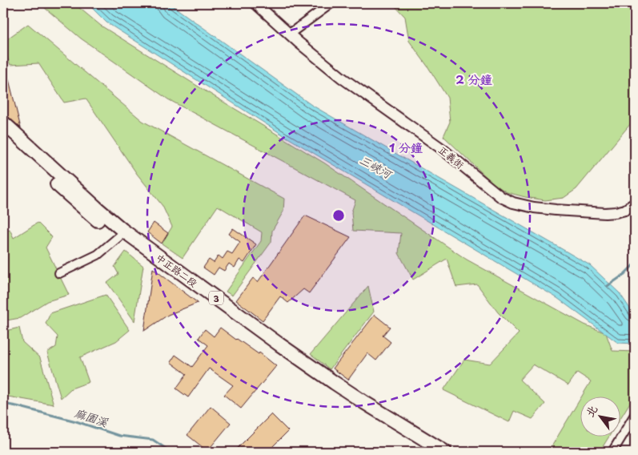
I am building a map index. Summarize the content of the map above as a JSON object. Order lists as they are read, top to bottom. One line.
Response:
{"streets":{"main road":["中正路二段","3"],"street":["正義街"]},"water":["三峽河","麻園溪"],"north":"top left","rings":["2 分鐘","1 分鐘"]}
